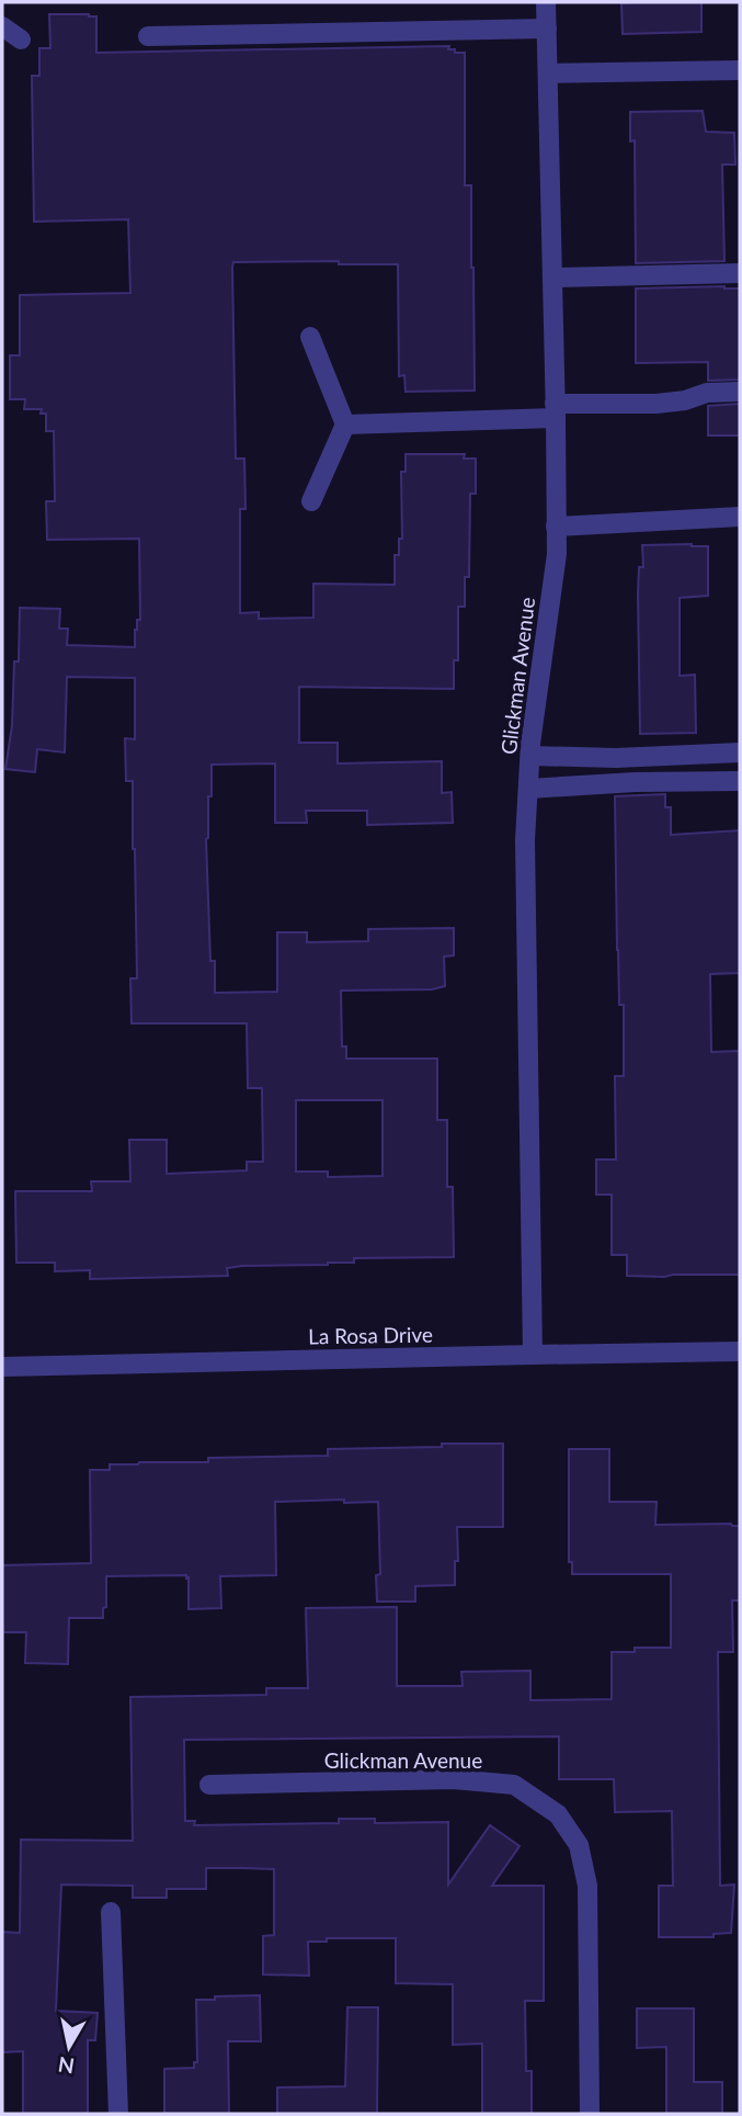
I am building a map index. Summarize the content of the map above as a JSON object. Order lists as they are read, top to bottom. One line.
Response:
{"streets":{"street":["Glickman Avenue","La Rosa Drive"]},"crossings":[["Glickman Avenue","La Rosa Drive"]],"north":"bottom"}
